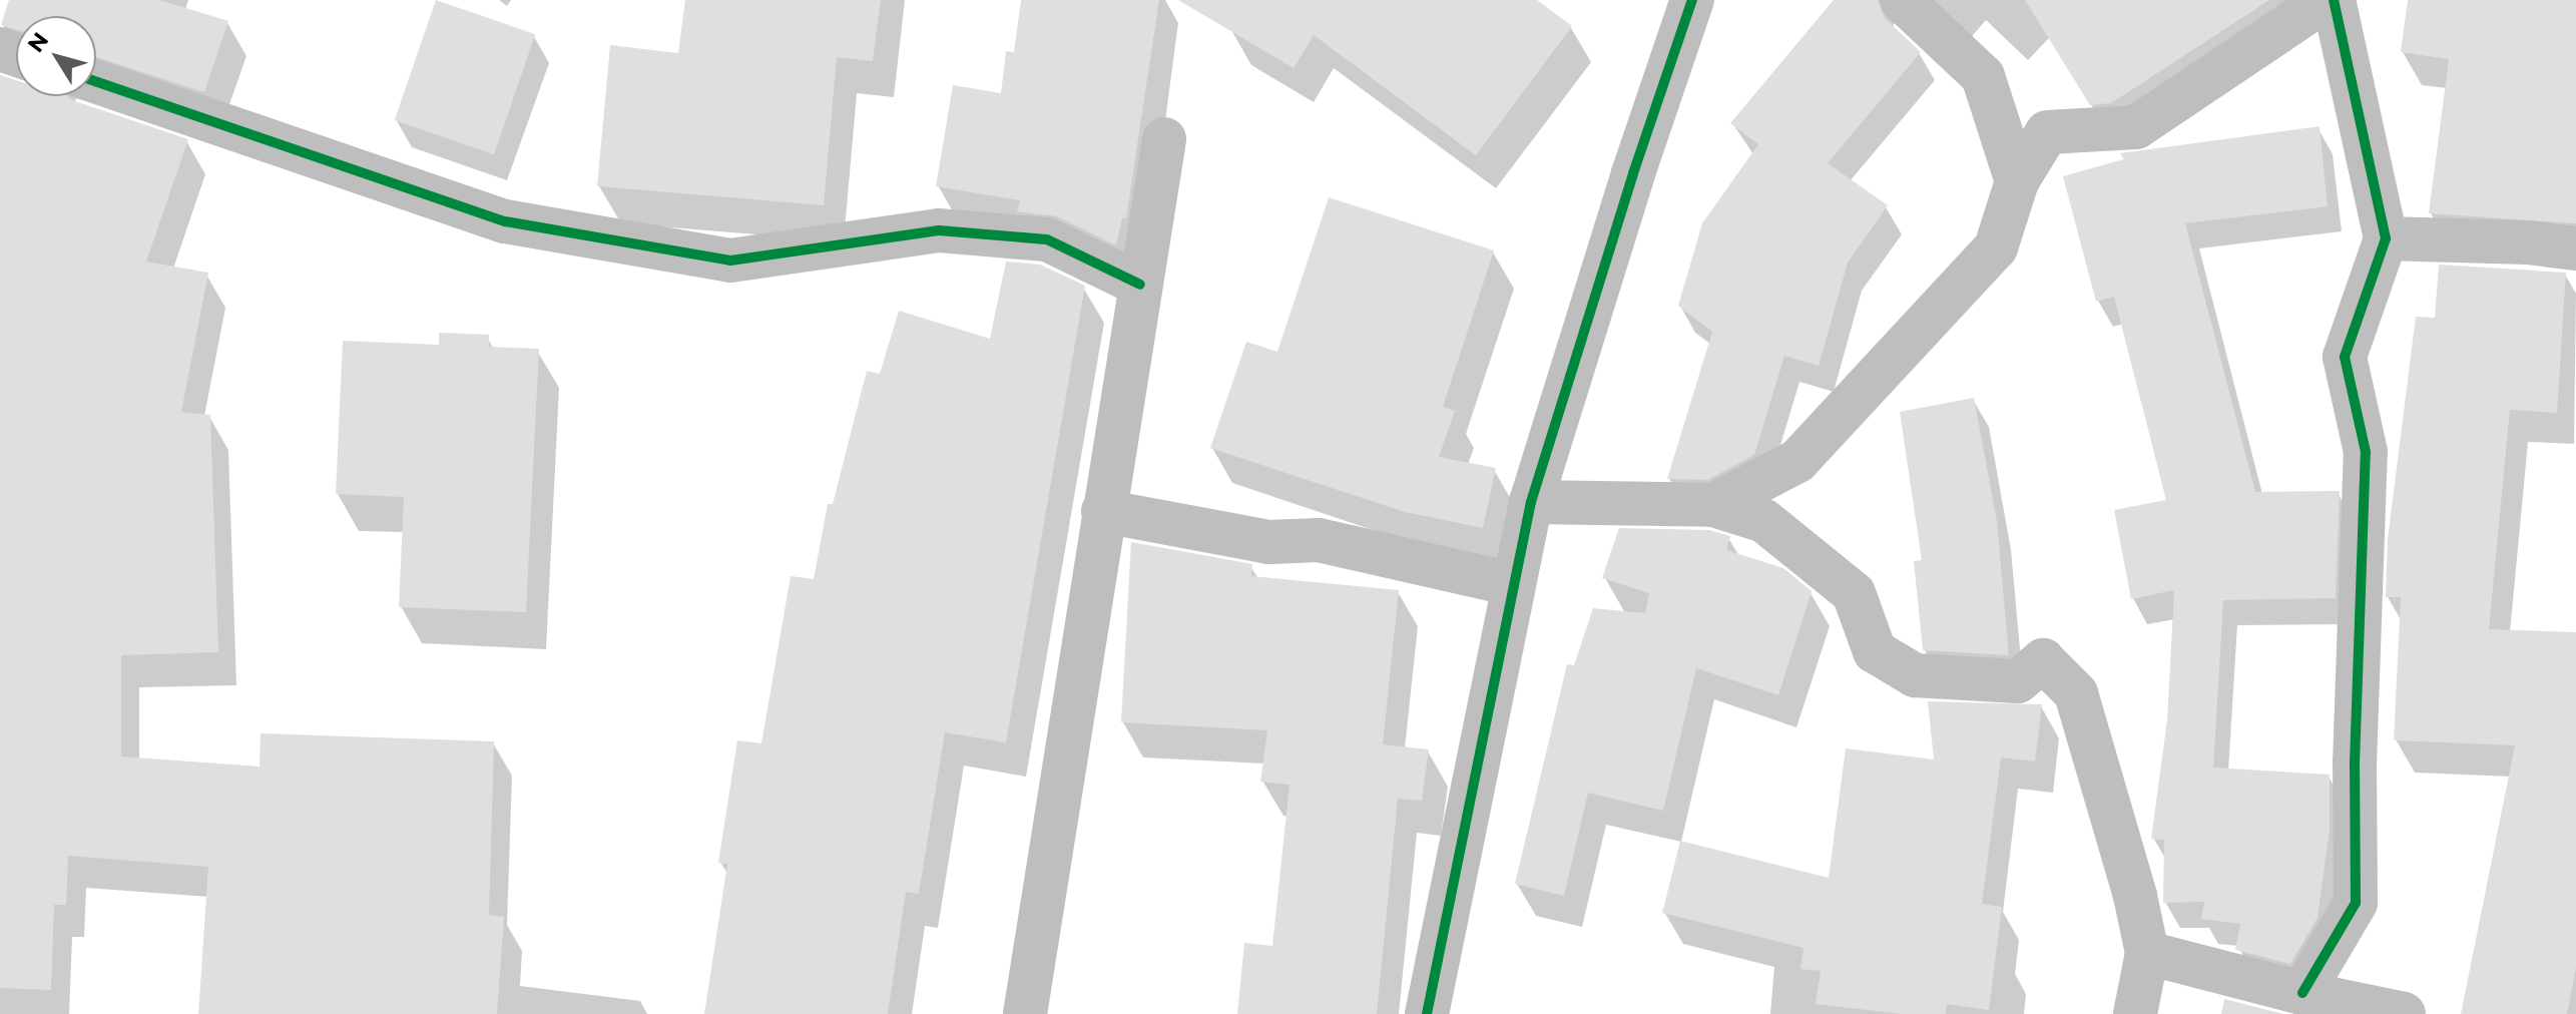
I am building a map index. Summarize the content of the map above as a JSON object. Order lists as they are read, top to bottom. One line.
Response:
{"north":"top left"}
